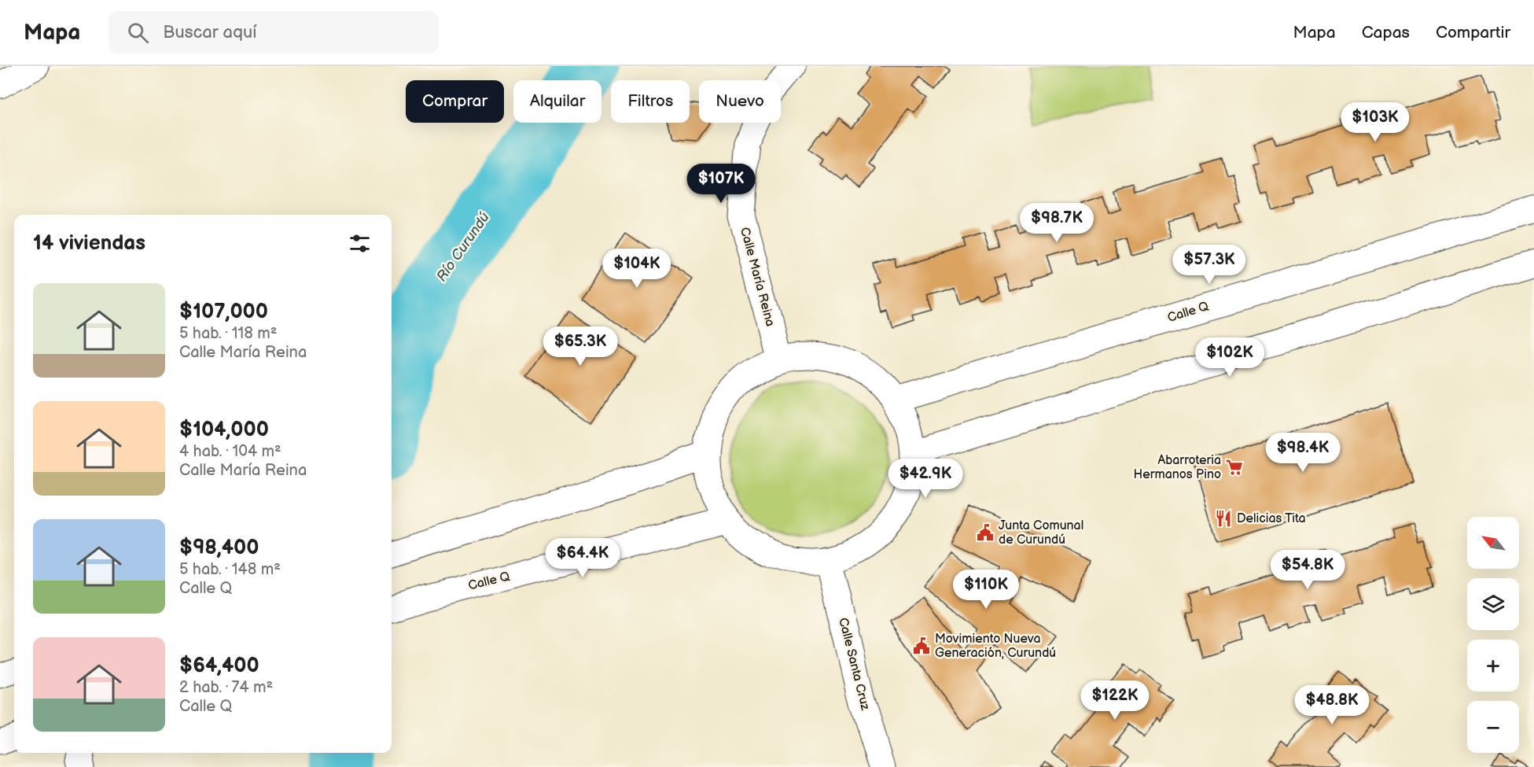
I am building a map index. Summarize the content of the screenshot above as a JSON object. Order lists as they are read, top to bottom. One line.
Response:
{"streets":{"street":["Calle María Reina","Calle Q","Calle Santa Cruz"]},"water":["Río Curundú"],"places":{"supermarket":["Abarroteria Hermanos Pino"],"restaurant":["Delicias Tita"],"public building":["Junta Comunal de Curundú","Movimiento Nueva Generación, Curundú"]},"north":"top left","page":{"header":"Mapa","search":"Buscar aquí","nav":["Mapa","Capas","Compartir"],"chip":["Comprar","Alquilar","Filtros","Nuevo"],"price":["$103K","$107K","$98.7K","$57.3K","$104K","$65.3K","$102K","$98.4K","$42.9K","$64.4K","$54.8K","$110K","$122K","$48.8K"],"heading":"14 viviendas","list":[{"name":"$107,000","note":"5 hab. · 118 m² · Calle María Reina"},{"name":"$104,000","note":"4 hab. · 104 m² · Calle María Reina"},{"name":"$98,400","note":"5 hab. · 148 m² · Calle Q"},{"name":"$64,400","note":"2 hab. · 74 m² · Calle Q"}],"map_buttons":["+","−"]}}
